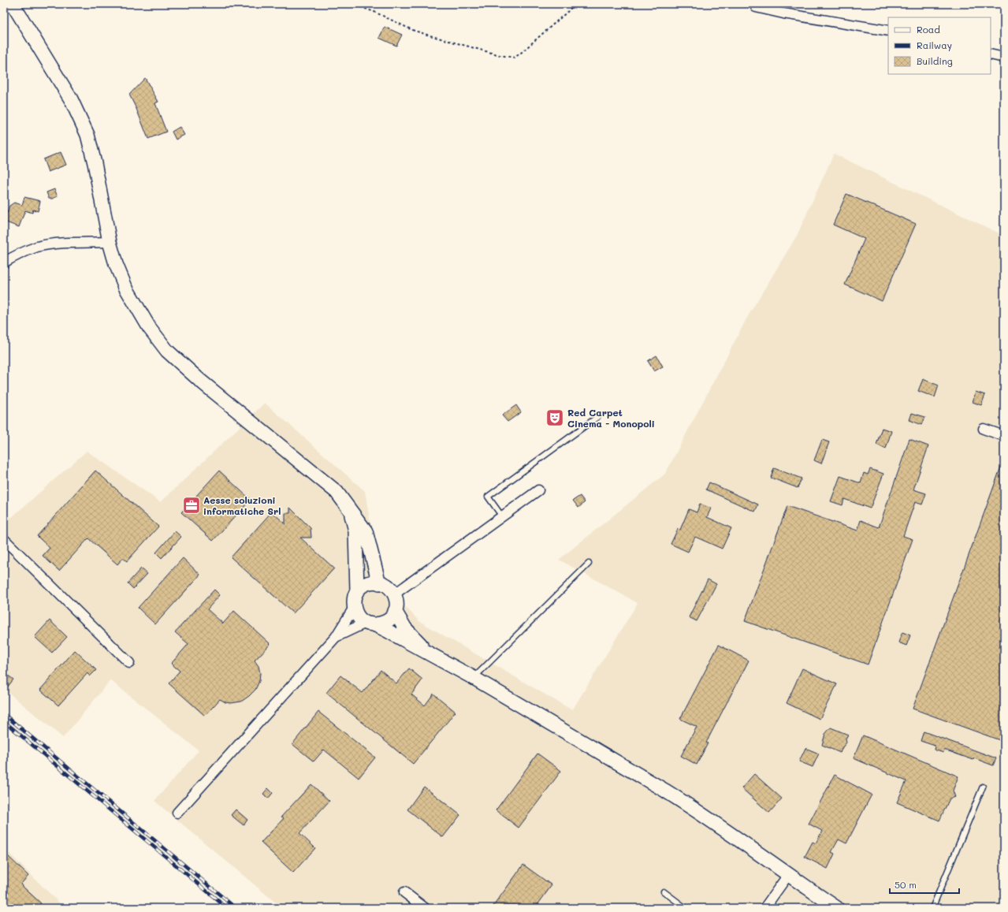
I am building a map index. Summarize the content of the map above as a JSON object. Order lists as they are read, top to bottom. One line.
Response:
{"places":{"theatre":["Red Carpet Cinema - Monopoli"],"office":["Aesse soluzioni informatiche Srl"]},"legend":["Road","Railway","Building"],"scale_bar":"50 m"}
